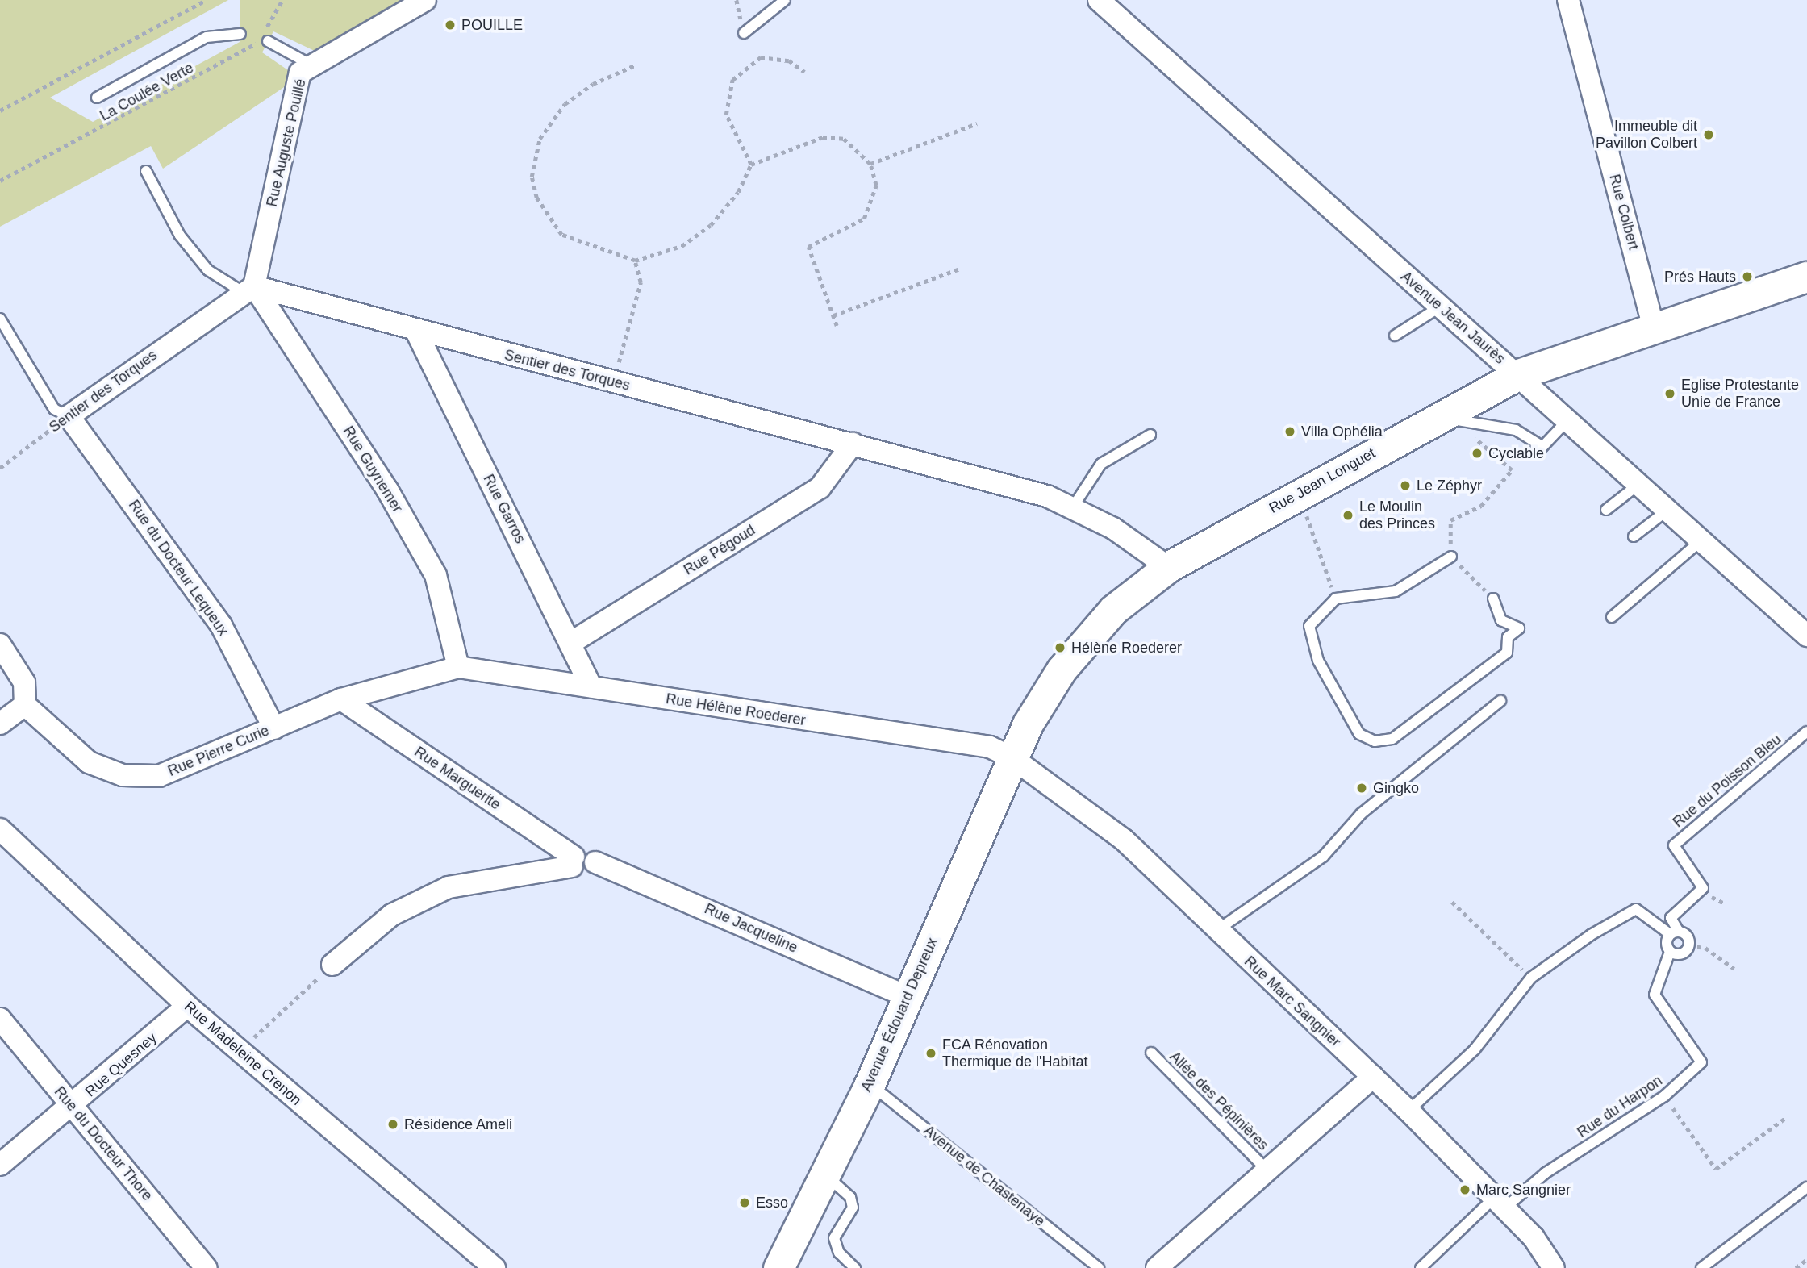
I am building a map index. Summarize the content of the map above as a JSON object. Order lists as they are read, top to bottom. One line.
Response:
{"streets":{"street":["Rue Auguste Pouillé","Rue Colbert","Avenue Jean Jaurès","Sentier des Torques","Rue Guynemer","Rue Jean Longuet","Rue Garros","Rue Pégoud","Rue du Docteur Lequeux","Rue Hélène Roederer","Rue Pierre Curie","Rue Marguerite","Rue Jacqueline","Rue Marc Sangnier","Avenue Édouard Depreux","Rue Madeleine Crenon","Rue Quesney","Rue du Docteur Thore"],"lane":["Rue du Poisson Bleu","Allée des Pépinières","Rue du Harpon","Avenue de Chastenaye"],"path":["La Coulée Verte"]},"crossings":[["Rue Auguste Pouillé","Sentier des Torques"],["Rue Auguste Pouillé","Rue Guynemer"],["Rue Colbert","Rue Jean Longuet"],["Avenue Jean Jaurès","Rue Jean Longuet"],["Sentier des Torques","Rue Guynemer"],["Sentier des Torques","Rue Jean Longuet"],["Sentier des Torques","Rue Garros"],["Sentier des Torques","Rue Pégoud"],["Sentier des Torques","Rue du Docteur Lequeux"],["Rue Guynemer","Rue Hélène Roederer"],["Rue Guynemer","Rue Pierre Curie"],["Rue Jean Longuet","Rue Hélène Roederer"],["Rue Jean Longuet","Rue Marc Sangnier"],["Rue Jean Longuet","Avenue Édouard Depreux"],["Rue Garros","Rue Pégoud"],["Rue Garros","Rue Hélène Roederer"],["Rue du Docteur Lequeux","Rue Pierre Curie"],["Rue Hélène Roederer","Rue Pierre Curie"],["Rue Hélène Roederer","Rue Marc Sangnier"],["Rue Hélène Roederer","Avenue Édouard Depreux"],["Rue Pierre Curie","Rue Marguerite"],["Rue Marguerite","Rue Jacqueline"],["Rue du Poisson Bleu","Rue du Harpon"],["Rue Jacqueline","Avenue Édouard Depreux"],["Rue Marc Sangnier","Avenue Édouard Depreux"],["Rue Marc Sangnier","Rue du Harpon"],["Avenue Édouard Depreux","Avenue de Chastenaye"],["Rue Madeleine Crenon","Rue Quesney"],["Rue Quesney","Rue du Docteur Thore"]],"places":["POUILLE","Immeuble dit Pavillon Colbert","Prés Hauts","Eglise Protestante Unie de France","Villa Ophélia","Cyclable","Le Zéphyr","Le Moulin des Princes","Hélène Roederer","Gingko","FCA Rénovation Thermique de l'Habitat","Résidence Ameli","Marc Sangnier","Esso"]}
